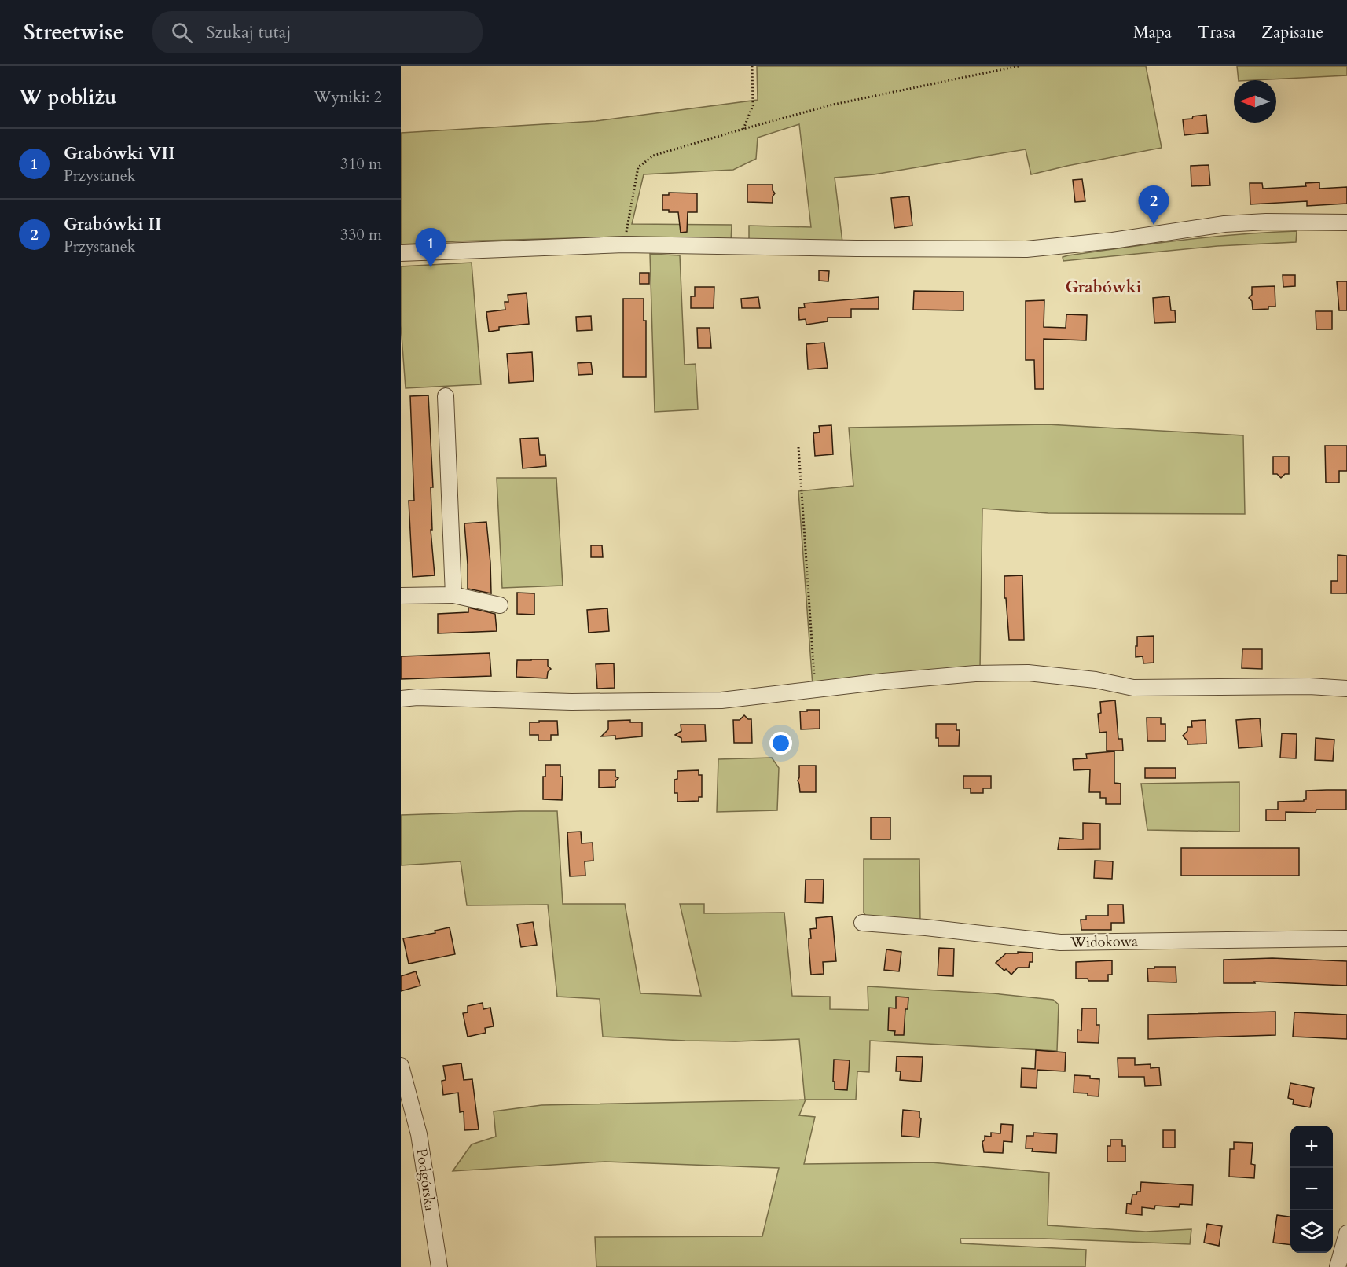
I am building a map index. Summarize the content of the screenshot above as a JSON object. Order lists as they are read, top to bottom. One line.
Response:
{"streets":{"street":["Widokowa","Podgórska"]},"districts":["Grabówki"],"north":"left","page":{"header":"Streetwise","search":"Szukaj tutaj","nav":["Mapa","Trasa","Zapisane"],"heading":["W pobliżu","Wyniki: 2"],"list":[{"mark":"1","name":"Grabówki VII","note":"Przystanek","value":"310 m"},{"mark":"2","name":"Grabówki II","note":"Przystanek","value":"330 m"}],"pins":["2","1"],"map_buttons":["+","−"]}}
